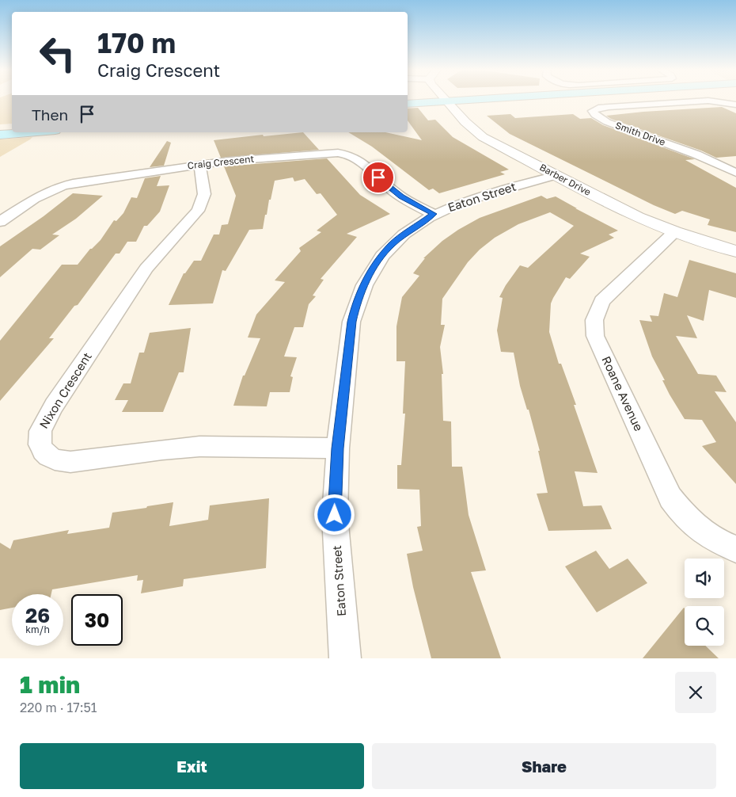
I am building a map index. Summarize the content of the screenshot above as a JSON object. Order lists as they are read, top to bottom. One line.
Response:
{"streets":{"street":["Smith Drive","Craig Crescent","Barber Drive","Eaton Street","Nixon Crescent","Roane Avenue"]},"crossings":[["Craig Crescent","Eaton Street"],["Craig Crescent","Nixon Crescent"],["Barber Drive","Eaton Street"],["Barber Drive","Roane Avenue"],["Eaton Street","Nixon Crescent"]],"page":{"turn":["170 m","Craig Crescent"],"then":"Then","speed":"26 km/h","limit":"30","heading":["1 min","220 m · 17:51"],"buttons":["Exit","Share"]}}
